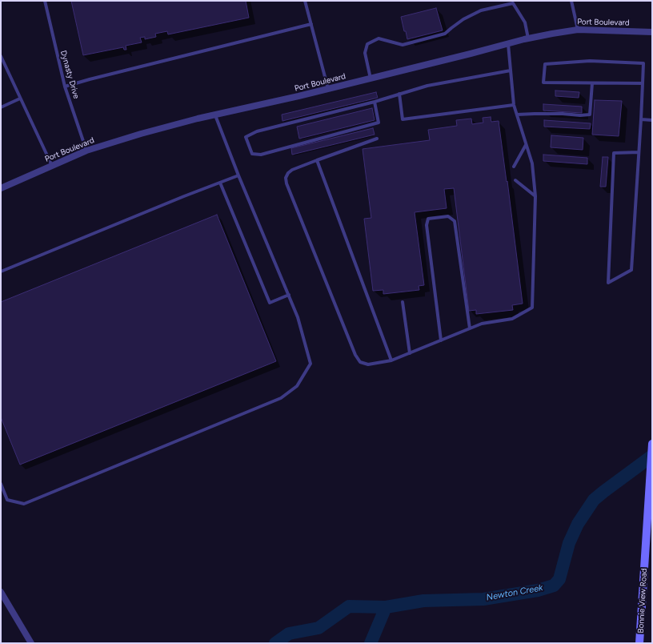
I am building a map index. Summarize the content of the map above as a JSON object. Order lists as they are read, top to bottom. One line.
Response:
{"streets":{"main road":["Bonnie View Road"],"street":["Port Boulevard"],"lane":["Dynasty Drive"]},"crossings":[["Port Boulevard","Dynasty Drive"]],"water":["Newton Creek"]}
